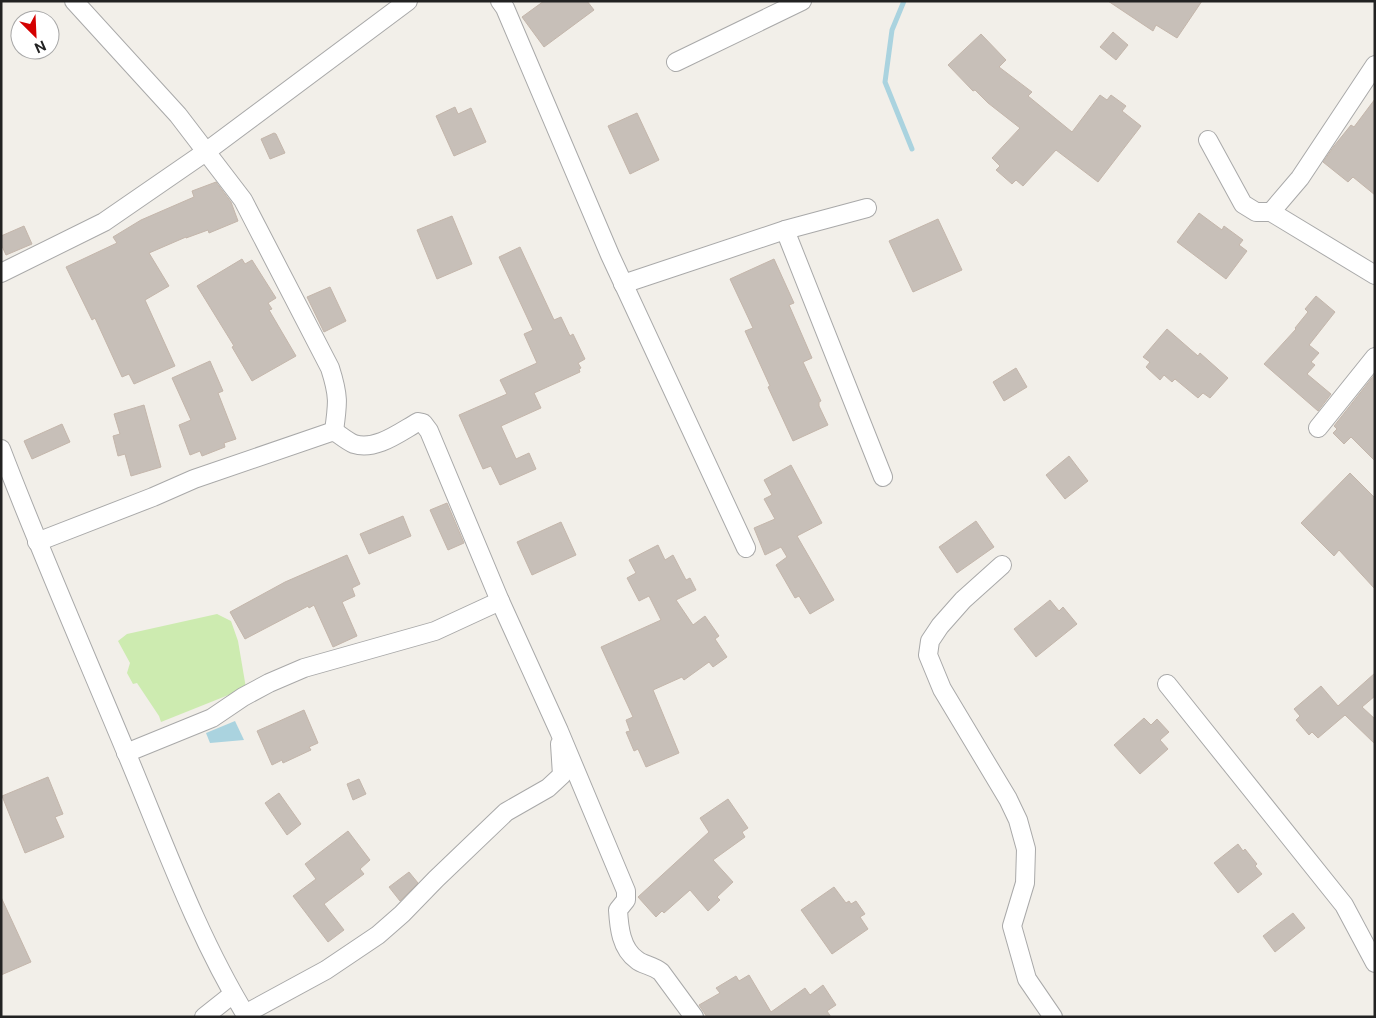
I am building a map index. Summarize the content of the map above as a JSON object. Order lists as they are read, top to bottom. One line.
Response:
{"north":"bottom right"}
